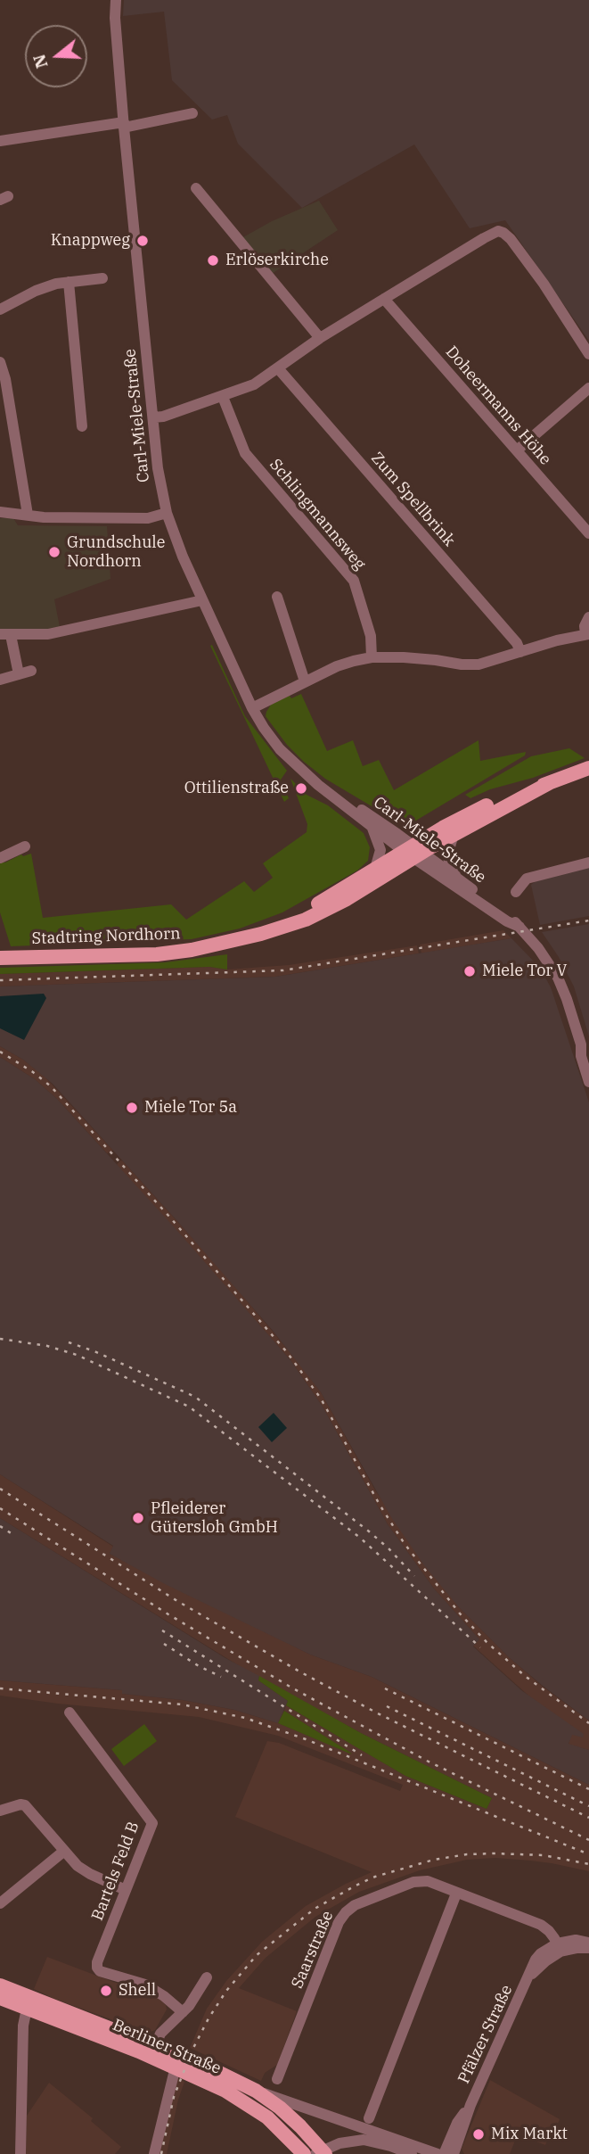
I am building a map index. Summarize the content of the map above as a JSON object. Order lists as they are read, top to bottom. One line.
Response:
{"streets":{"main road":["Stadtring Nordhorn","Berliner Straße"],"street":["Doheermanns Höhe","Carl-Miele-Straße","Zum Spellbrink","Schlingmannsweg","Bartels Feld B","Saarstraße","Pfälzer Straße"]},"crossings":[["Carl-Miele-Straße","Stadtring Nordhorn"],["Saarstraße","Pfälzer Straße"]],"places":["Knappweg","Erlöserkirche","Grundschule Nordhorn","Ottilienstraße","Miele Tor V","Miele Tor 5a","Pfleiderer Gütersloh GmbH","Shell","Mix Markt"],"north":"left"}
